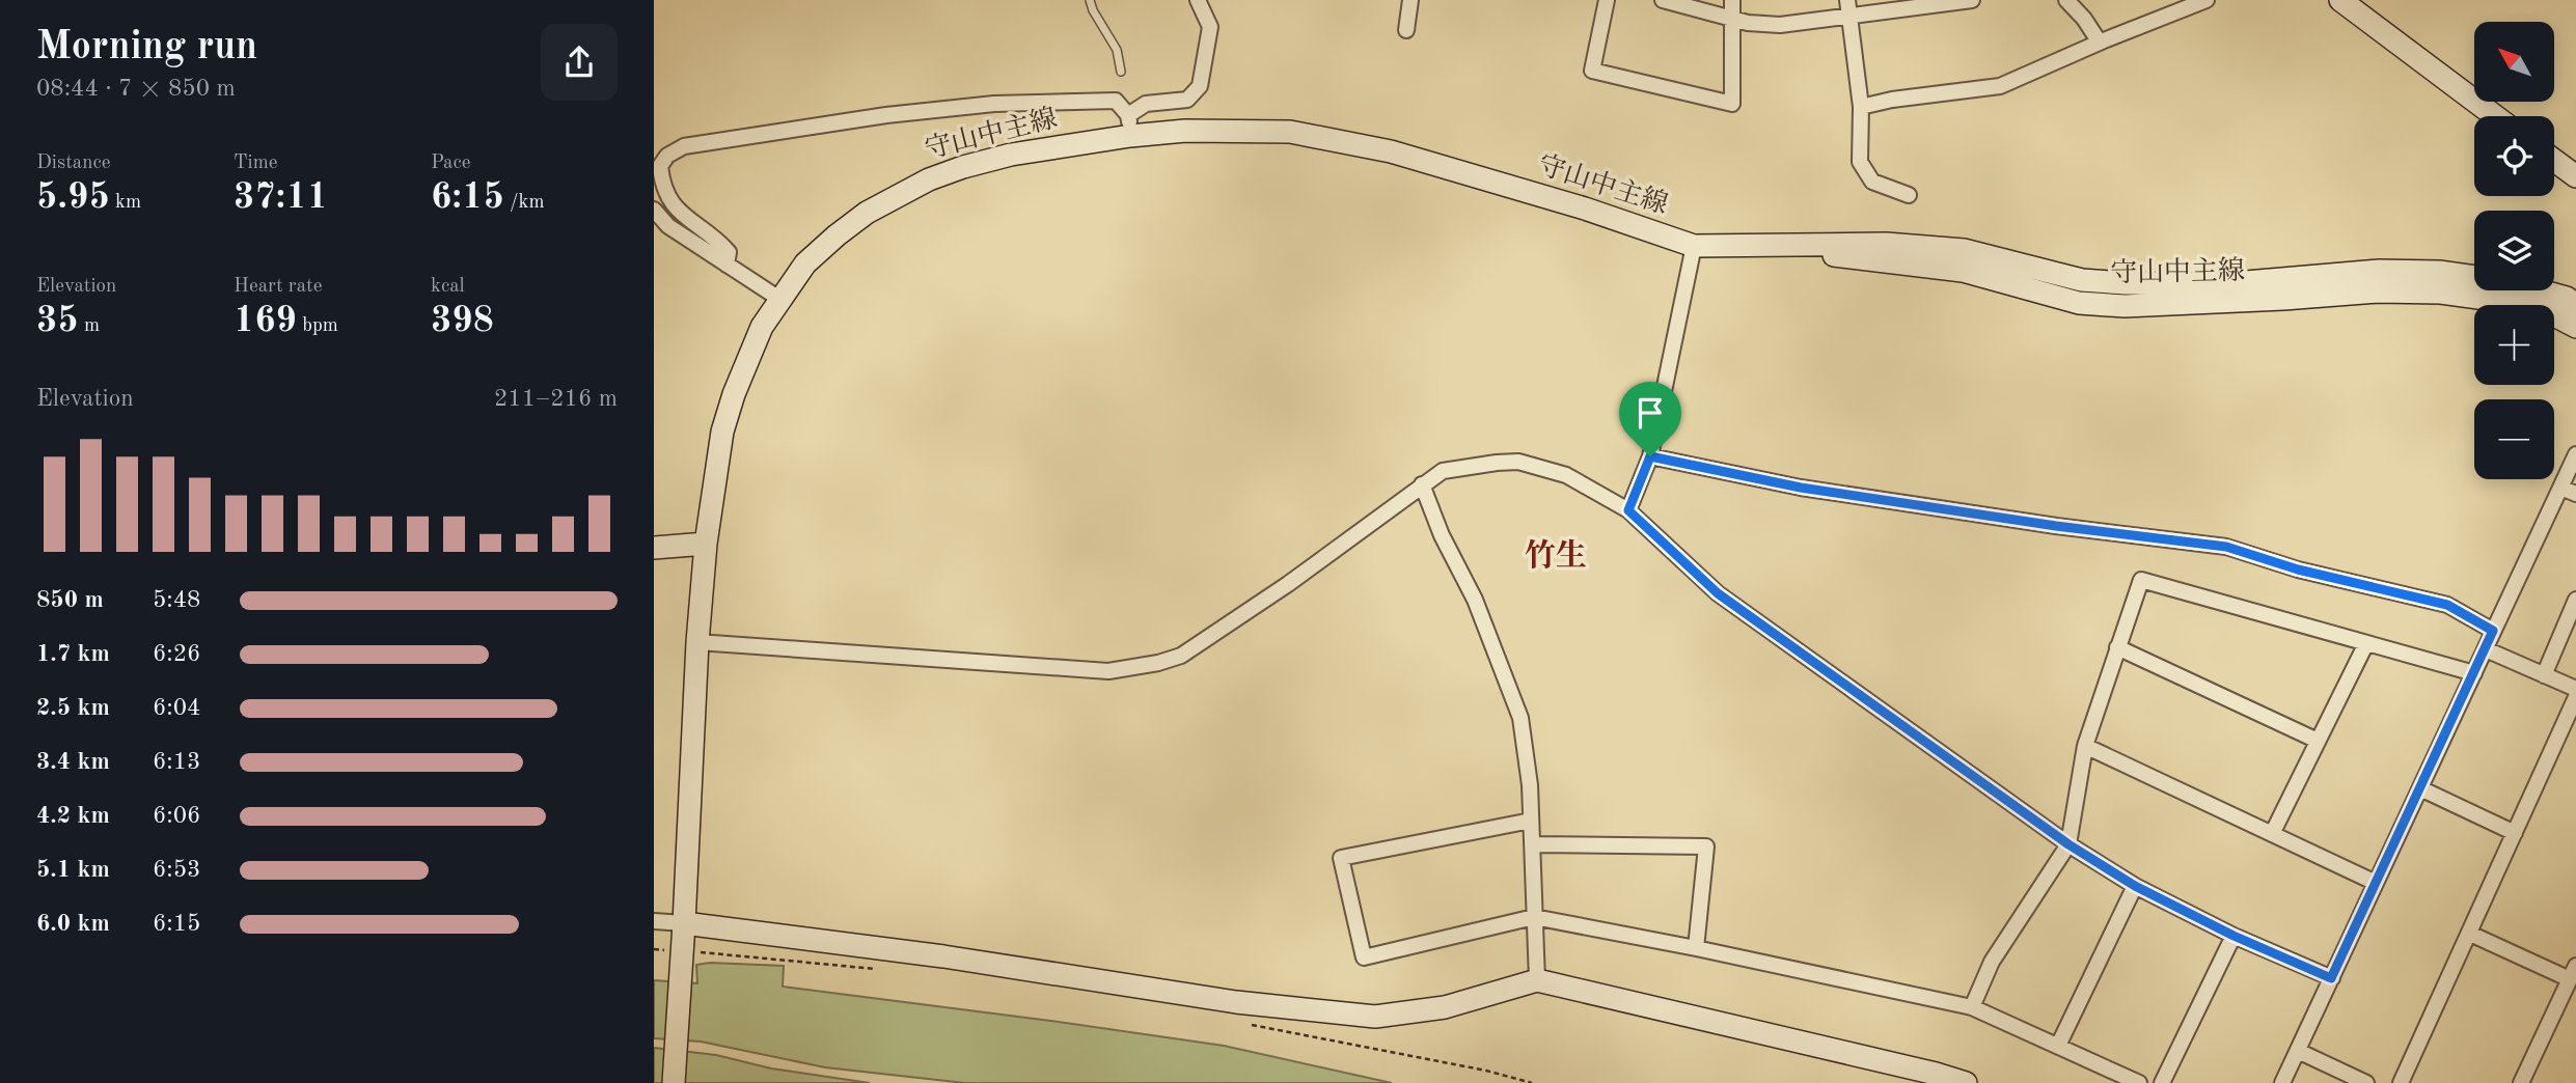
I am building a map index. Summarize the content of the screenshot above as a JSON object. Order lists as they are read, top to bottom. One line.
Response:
{"streets":{"main road":["守山中主線"]},"districts":["竹生"],"north":"top left","page":{"heading":["Morning run","08:44 · 7 × 850 m"],"map_buttons":["+","−"],"stats":[["Distance","5.95 km"],["Time","37:11"],["Pace","6:15 /km"],["Elevation","35 m"],["Heart rate","169 bpm"],["kcal","398"]],"chart":["Elevation","211–216 m"],"list":[{"name":"850 m","note":"5:48"},{"name":"1.7 km","note":"6:26"},{"name":"2.5 km","note":"6:04"},{"name":"3.4 km","note":"6:13"},{"name":"4.2 km","note":"6:06"},{"name":"5.1 km","note":"6:53"},{"name":"6.0 km","note":"6:15"}]}}
